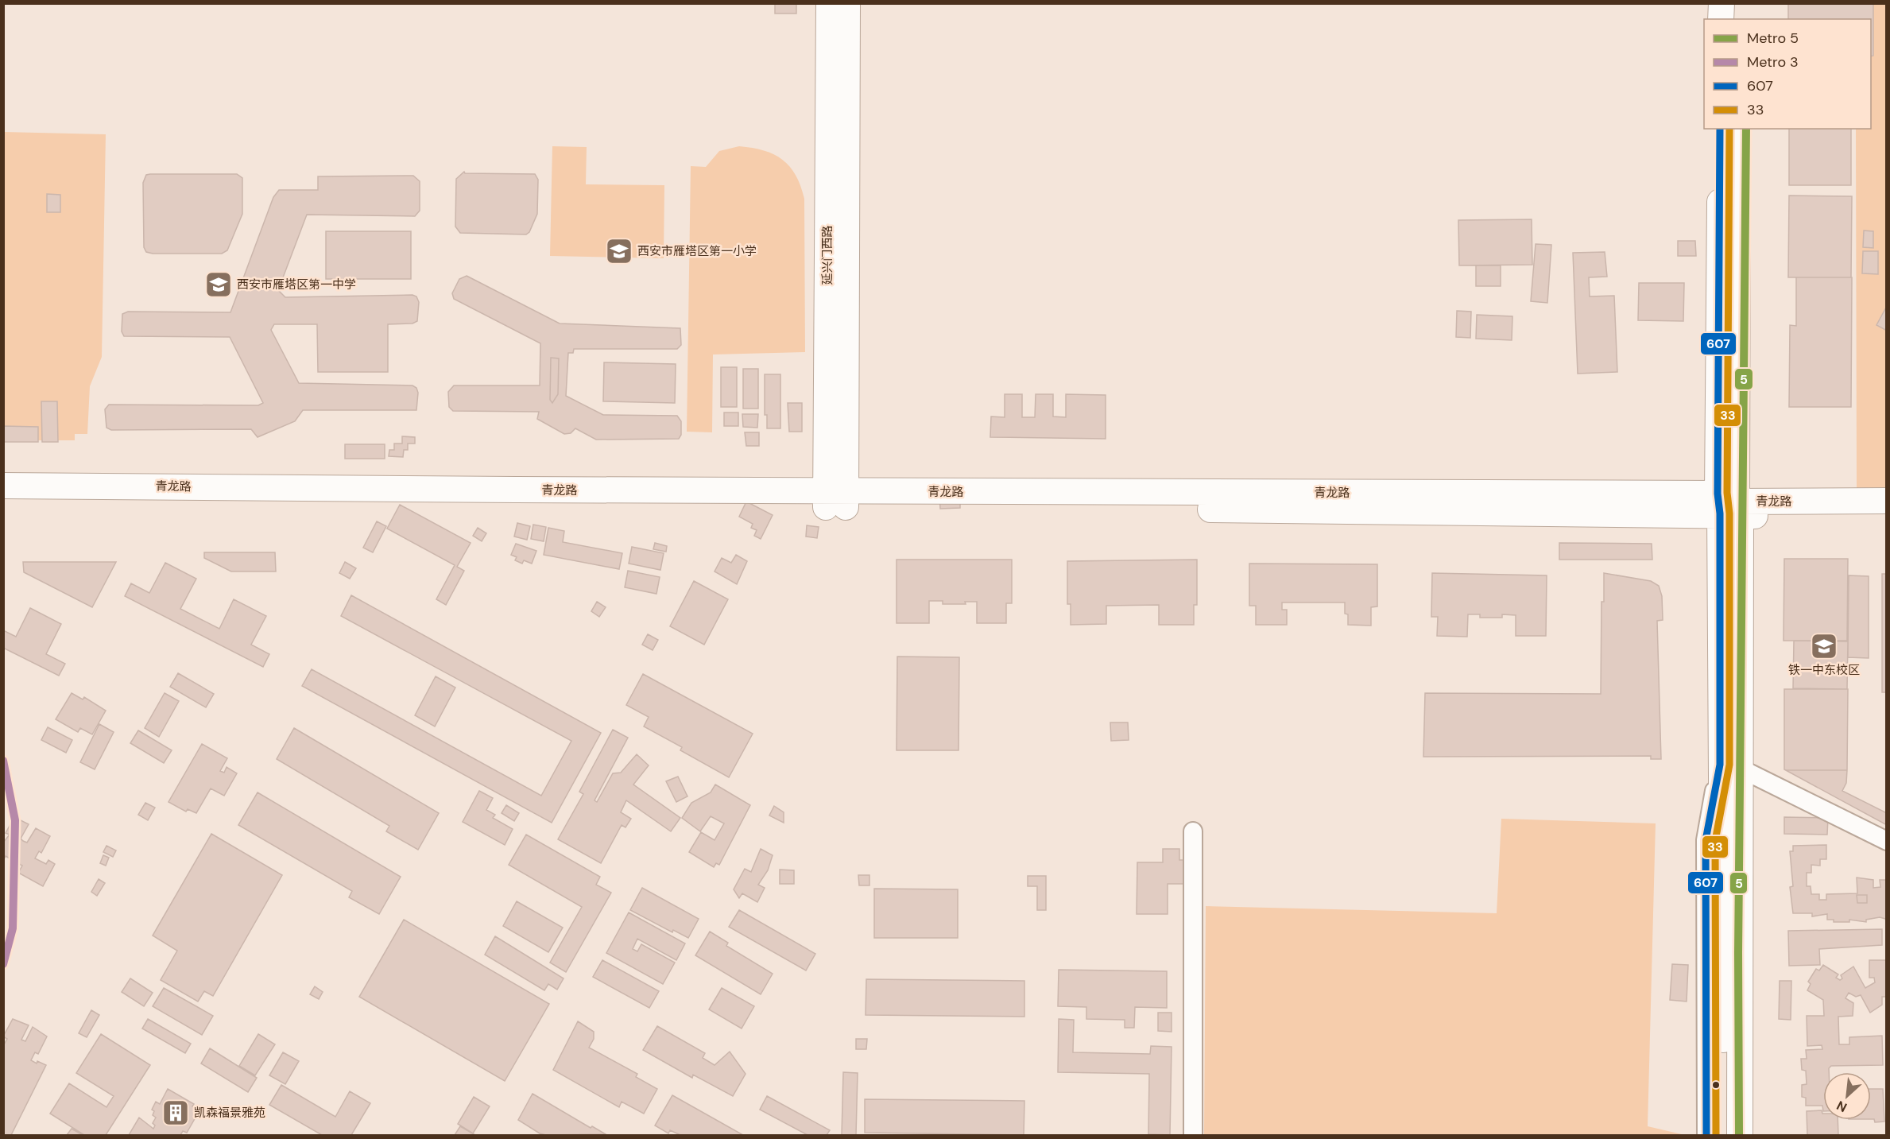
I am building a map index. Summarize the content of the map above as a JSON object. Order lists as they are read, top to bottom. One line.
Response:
{"streets":{"street":["延兴门西路","青龙路"]},"crossings":[["延兴门西路","青龙路"]],"places":{"school or university":["西安市雁塔区第一小学","西安市雁塔区第一中学","铁一中东校区"],"building":["凯森福景雅苑"]},"lines":["metro line 5","transit line 607","transit line 33","metro line 3"],"legend":["Metro 5","Metro 3","607","33"],"north":"bottom left"}
